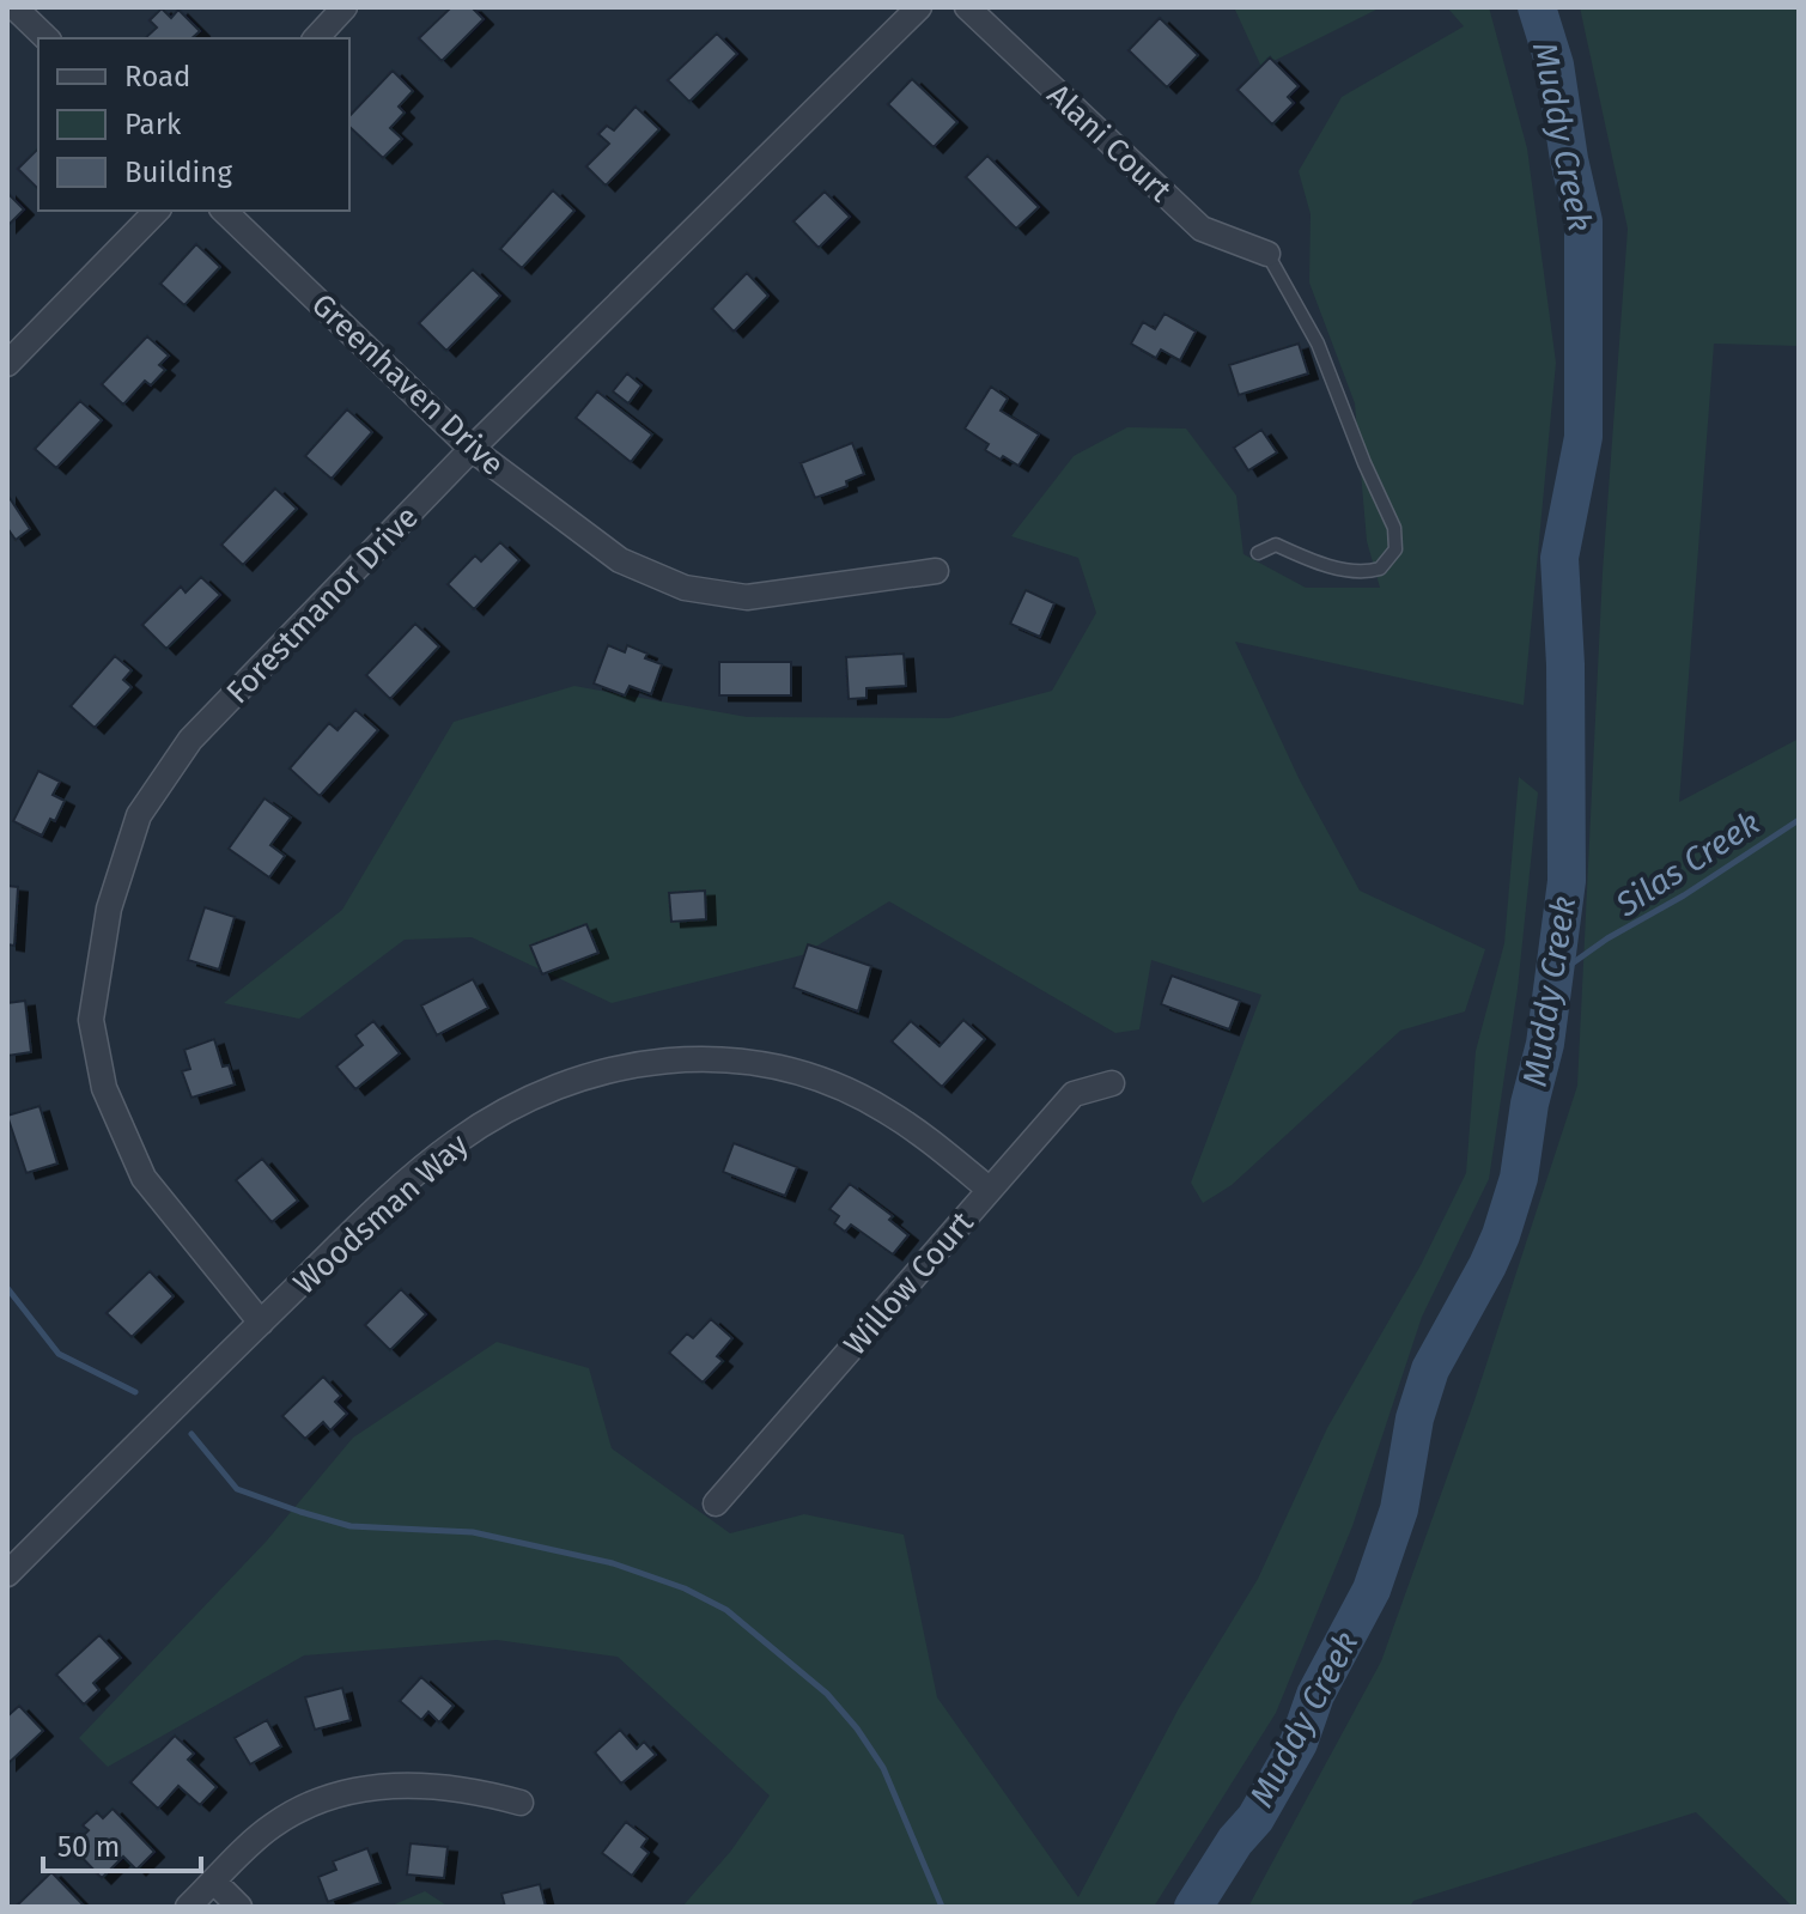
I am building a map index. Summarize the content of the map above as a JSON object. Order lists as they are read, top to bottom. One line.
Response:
{"streets":{"street":["Alani Court","Greenhaven Drive","Forestmanor Drive","Woodsman Way","Willow Court"]},"crossings":[["Greenhaven Drive","Forestmanor Drive"],["Forestmanor Drive","Woodsman Way"],["Woodsman Way","Willow Court"]],"water":["Muddy Creek","Silas Creek"],"legend":["Road","Park","Building"],"scale_bar":"50 m"}
